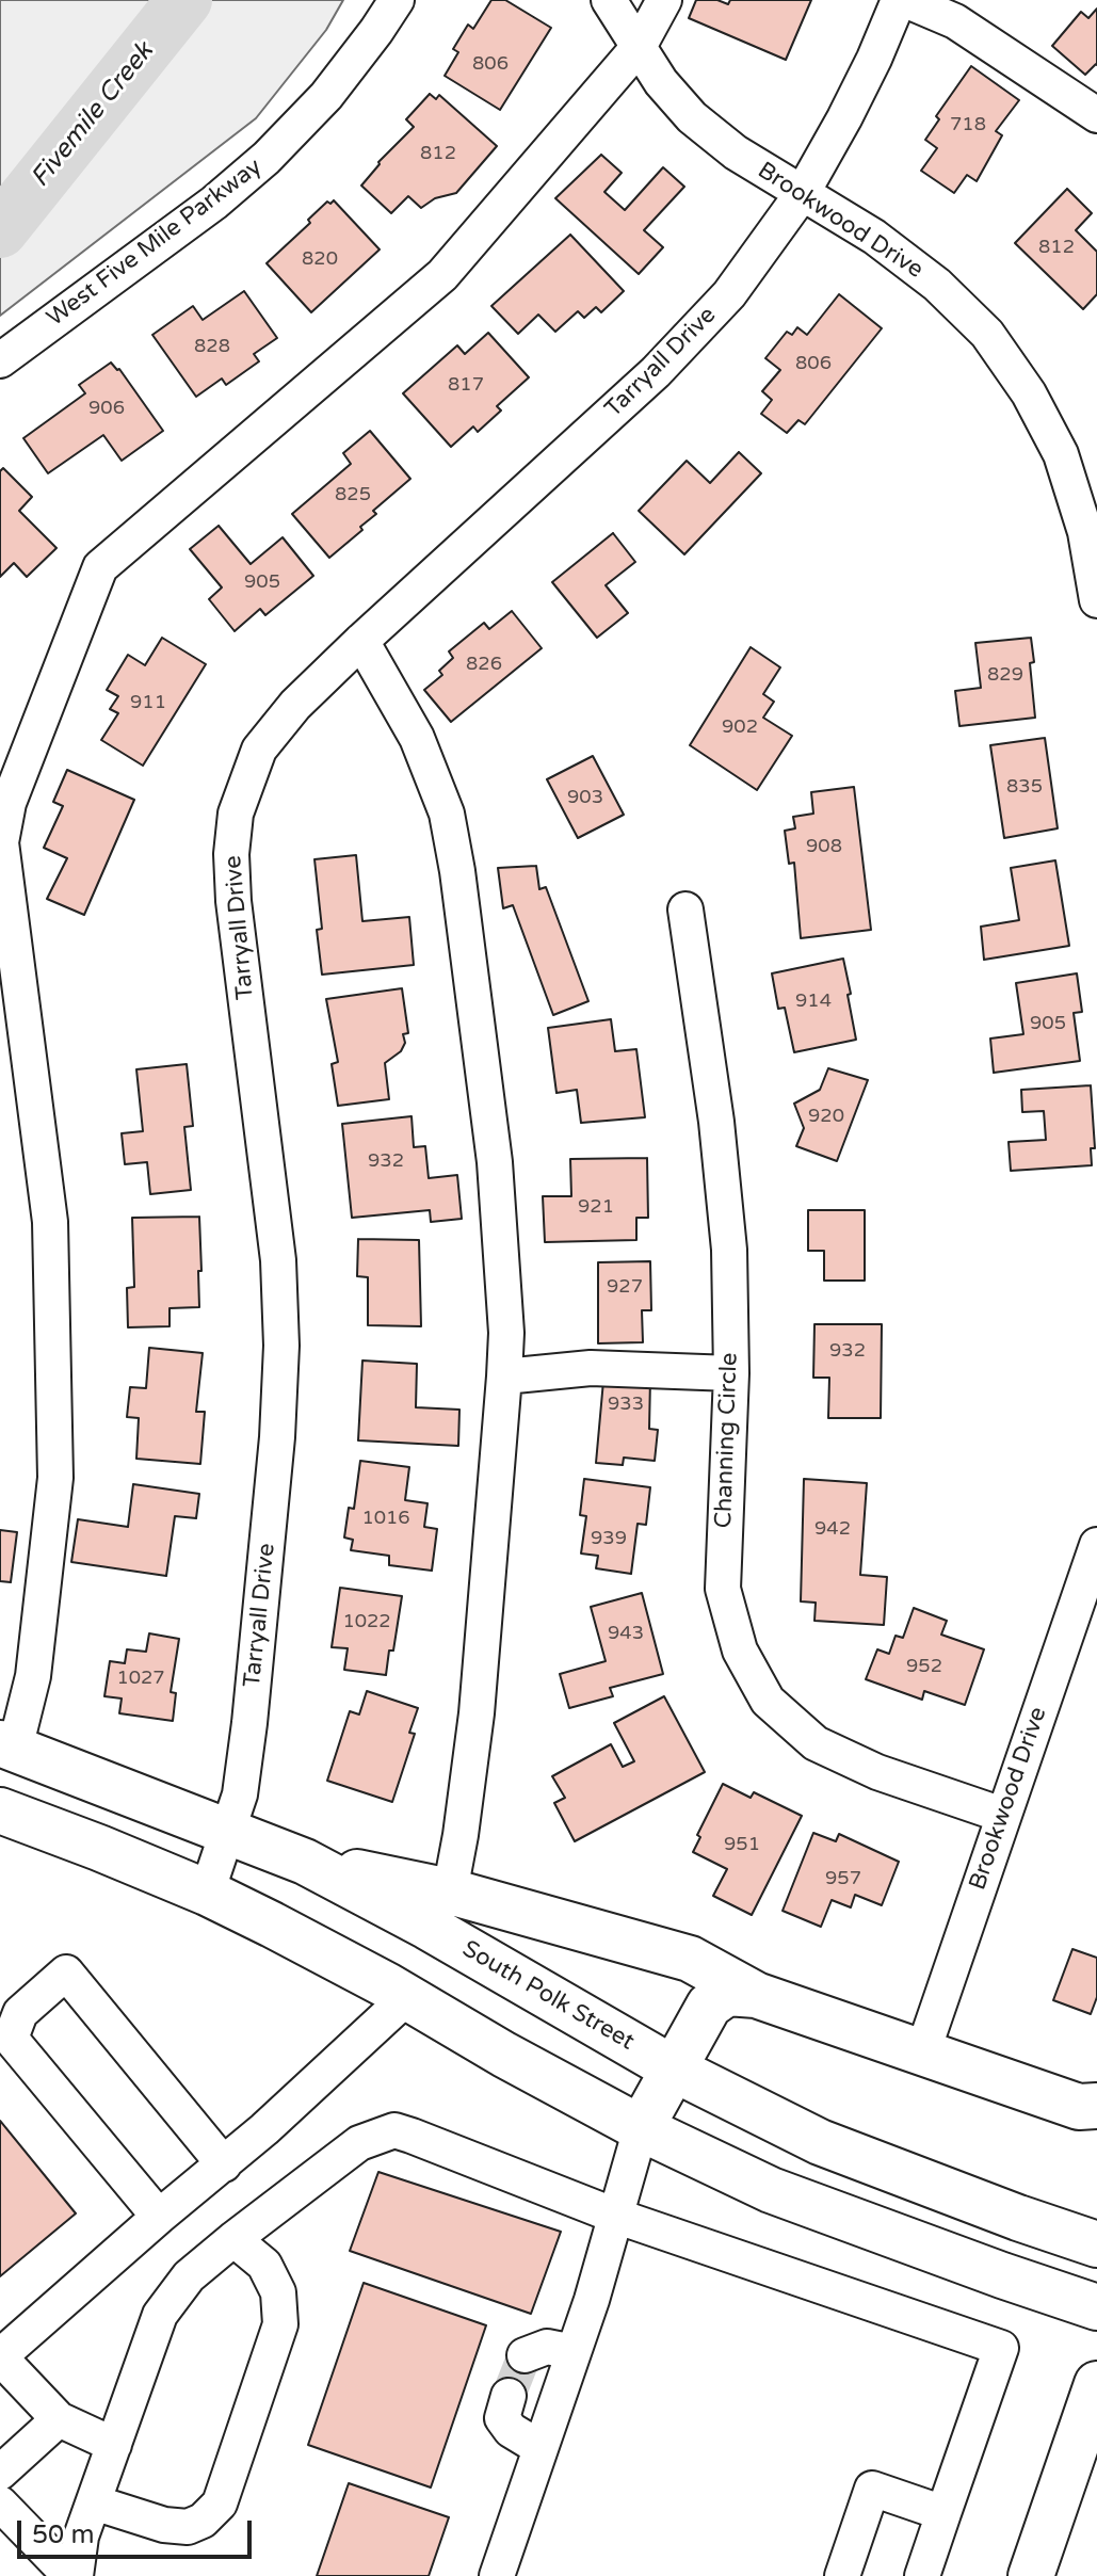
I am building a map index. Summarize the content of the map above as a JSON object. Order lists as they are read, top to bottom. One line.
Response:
{"streets":{"main road":["South Polk Street"],"street":["Brookwood Drive","West Five Mile Parkway","Tarryall Drive","Channing Circle"]},"crossings":[["Brookwood Drive","Tarryall Drive"],["Brookwood Drive","Channing Circle"],["Tarryall Drive","South Polk Street"]],"water":["Fivemile Creek"],"house_numbers":["806","718","812","812","820","828","806","817","906","825","905","826","829","911","902","835","903","908","914","905","920","932","921","927","932","933","1016","942","939","1022","943","952","1027","951","957"],"scale_bar":"50 m"}
